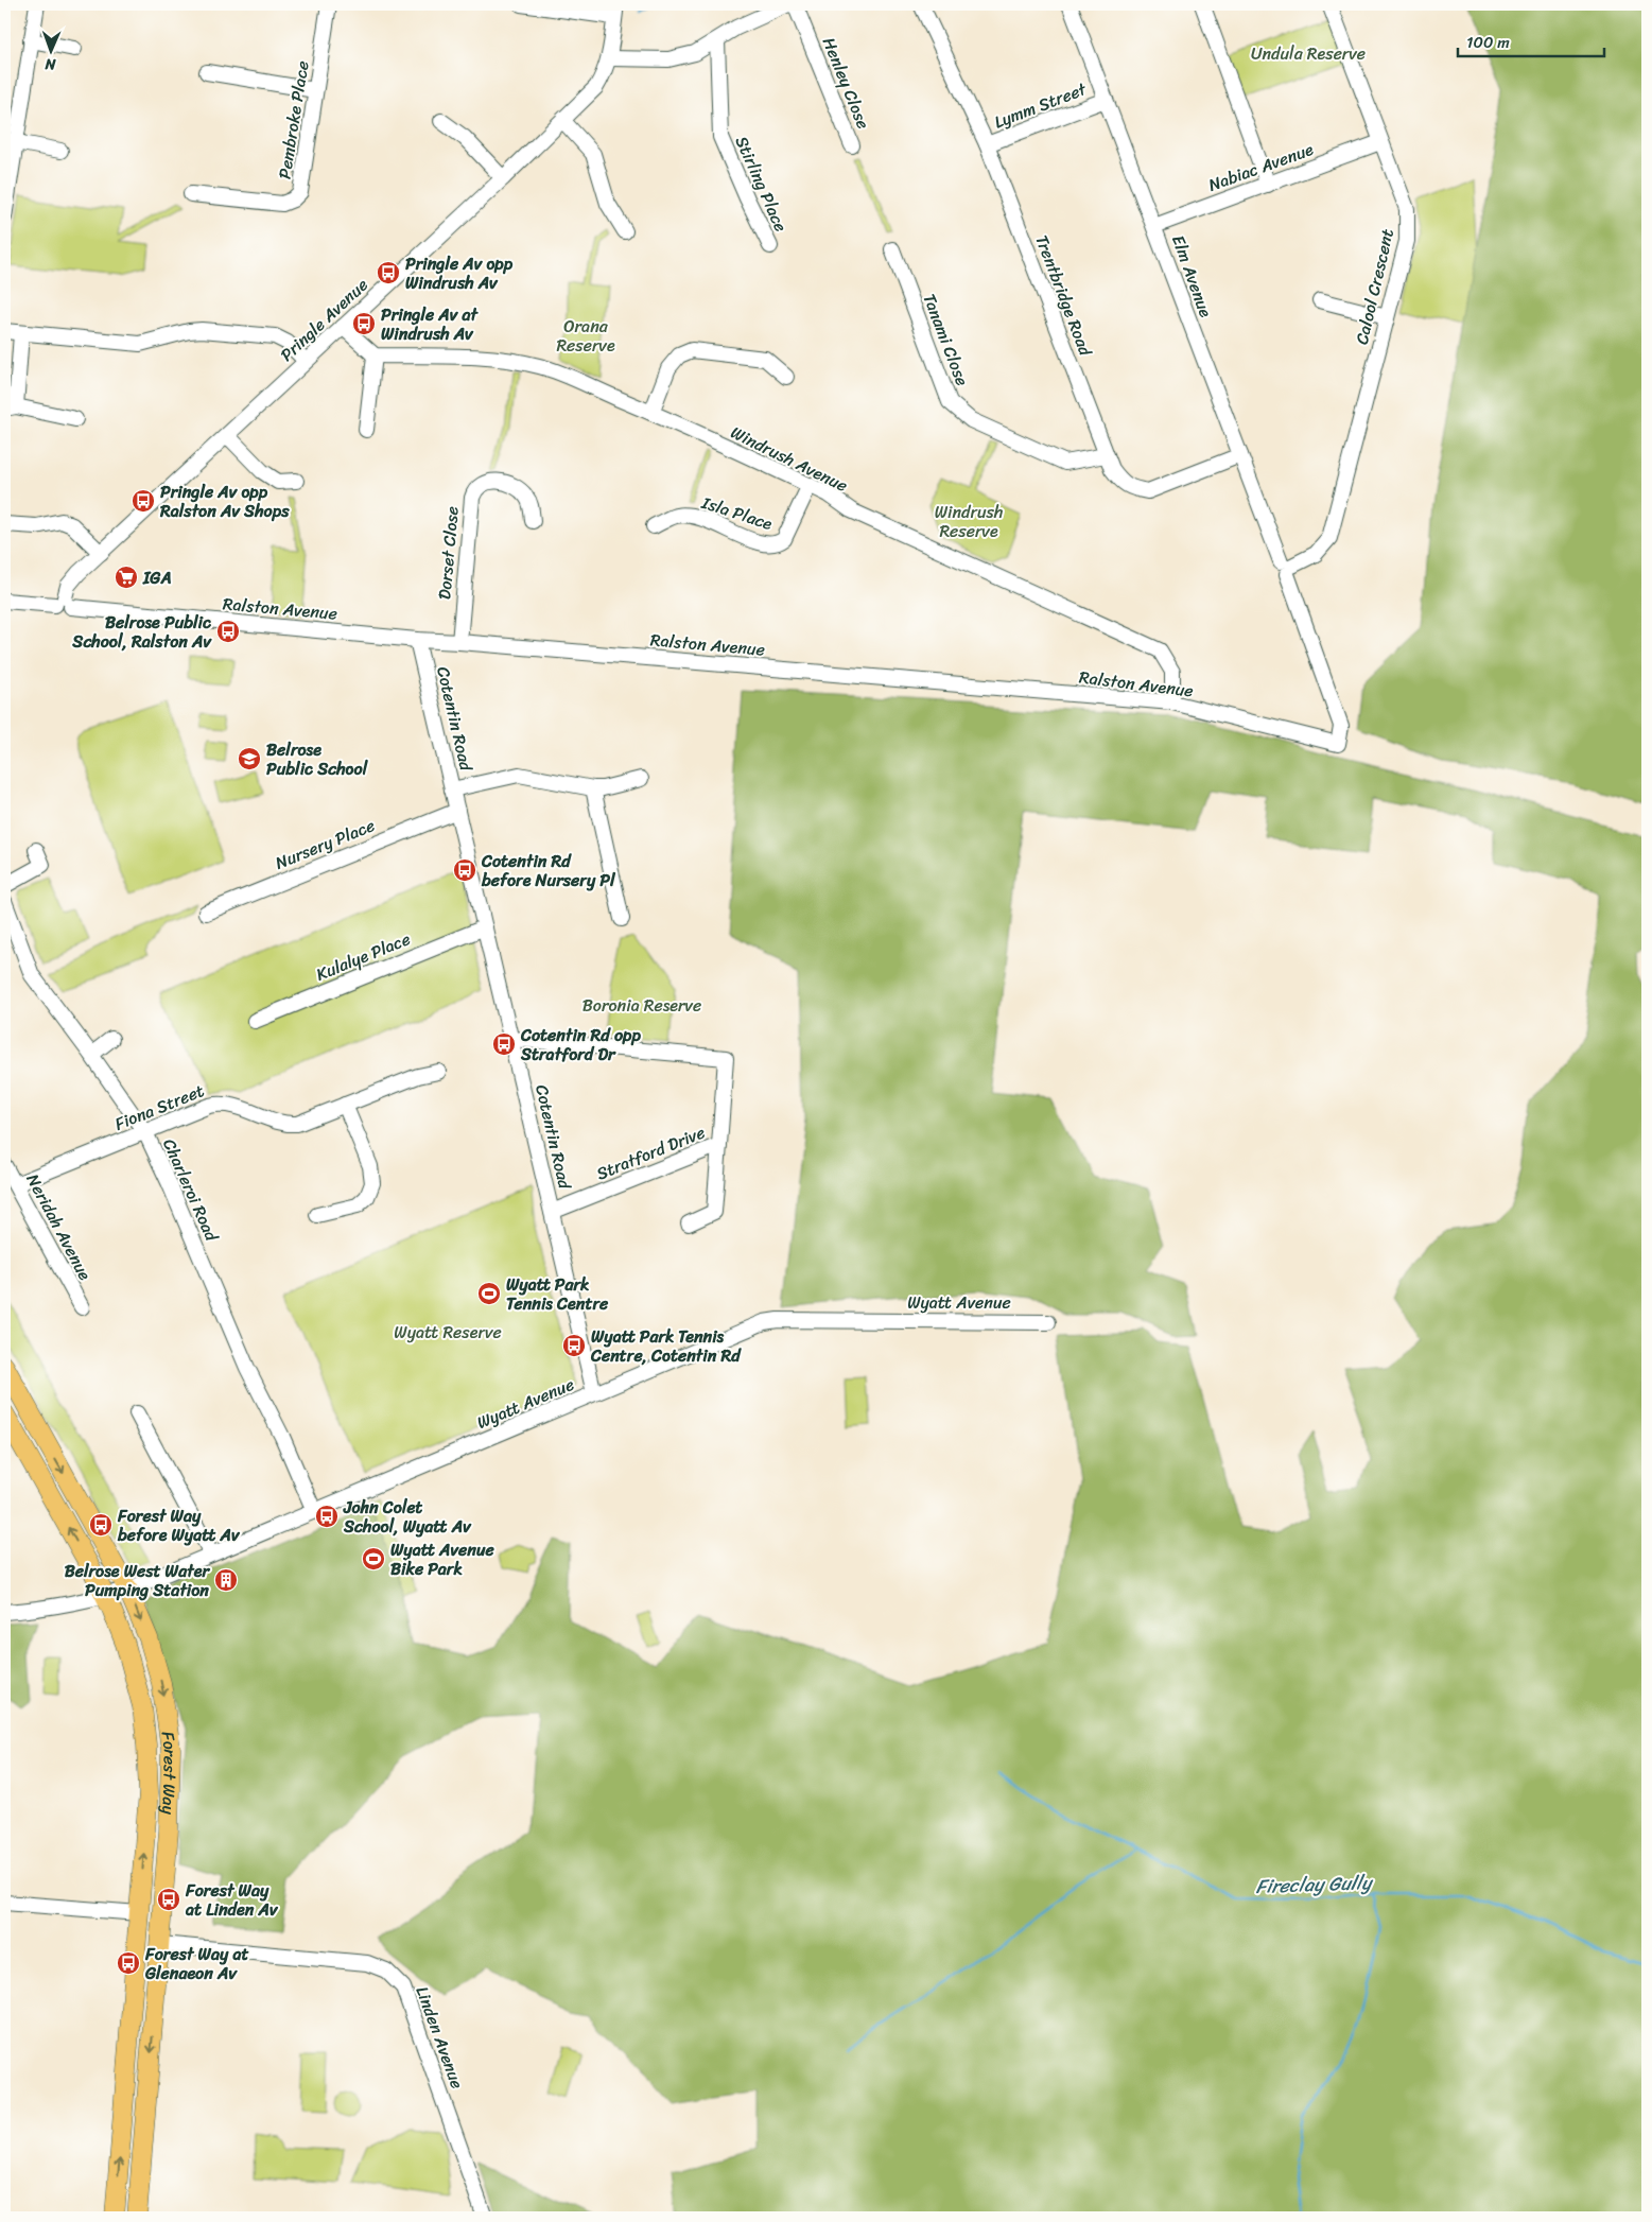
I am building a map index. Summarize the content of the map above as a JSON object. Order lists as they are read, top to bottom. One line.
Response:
{"streets":{"main road":["Forest Way"],"street":["Henley Close","Lymm Street","Pembroke Place","Nabiac Avenue","Stirling Place","Elm Avenue","Calool Crescent","Trentbridge Road","Pringle Avenue","Tanami Close","Windrush Avenue","Isla Place","Dorset Close","Ralston Avenue","Cotentin Road","Nursery Place","Kulalye Place","Fiona Street","Stratford Drive","Charleroi Road","Neridah Avenue","Wyatt Avenue","Linden Avenue"]},"crossings":[["Lymm Street","Elm Avenue"],["Lymm Street","Trentbridge Road"],["Nabiac Avenue","Elm Avenue"],["Nabiac Avenue","Calool Crescent"],["Elm Avenue","Calool Crescent"],["Elm Avenue","Trentbridge Road"],["Elm Avenue","Ralston Avenue"],["Trentbridge Road","Tanami Close"],["Pringle Avenue","Ralston Avenue"],["Windrush Avenue","Isla Place"],["Windrush Avenue","Ralston Avenue"],["Dorset Close","Ralston Avenue"],["Ralston Avenue","Cotentin Road"],["Cotentin Road","Nursery Place"],["Cotentin Road","Kulalye Place"],["Cotentin Road","Stratford Drive"],["Cotentin Road","Wyatt Avenue"],["Fiona Street","Charleroi Road"],["Fiona Street","Neridah Avenue"],["Charleroi Road","Wyatt Avenue"],["Wyatt Avenue","Forest Way"],["Forest Way","Linden Avenue"]],"water":["Fireclay Gully"],"parks":["Undula Reserve","Orana Reserve","Windrush Reserve","Boronia Reserve","Wyatt Reserve"],"places":{"bus stop":["Pringle Av opp Windrush Av","Pringle Av at Windrush Av","Pringle Av opp Ralston Av Shops","Belrose Public School, Ralston Av","Cotentin Rd before Nursery Pl","Cotentin Rd opp Stratford Dr","Wyatt Park Tennis Centre, Cotentin Rd","John Colet School, Wyatt Av","Forest Way before Wyatt Av","Forest Way at Linden Av","Forest Way at Glenaeon Av"],"supermarket":["IGA"],"school or university":["Belrose Public School"],"sports":["Wyatt Park Tennis Centre","Wyatt Avenue Bike Park"],"building":["Belrose West Water Pumping Station"]},"scale_bar":"100 m","north":"bottom"}
